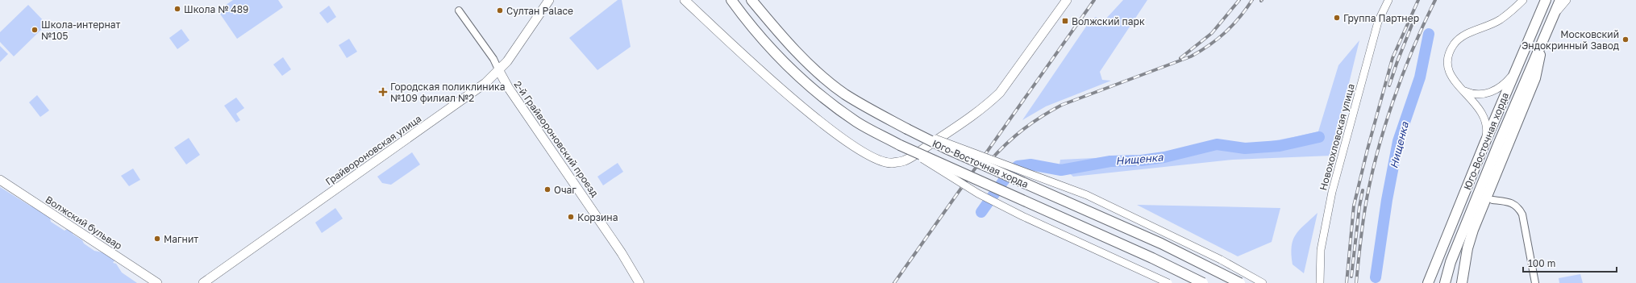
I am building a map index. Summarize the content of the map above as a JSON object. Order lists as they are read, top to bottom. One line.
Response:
{"streets":{"main road":["2-й Грайвороновский проезд","Юго-Восточная хорда","Грайвороновская улица","Волжский бульвар"],"street":["Новохохловская улица"]},"crossings":[["2-й Грайвороновский проезд","Грайвороновская улица"]],"water":["Нищенка"],"places":{"other":["Школа № 489","Султан Palace","Группа Партнер","Школа-интернат №105","Московский Эндокринный Завод","Очаг","Корзина","Магнит"],"transit":["Волжский парк"],"health":["Городская поликлиника №109 филиал №2"]},"scale_bar":"100 m"}
